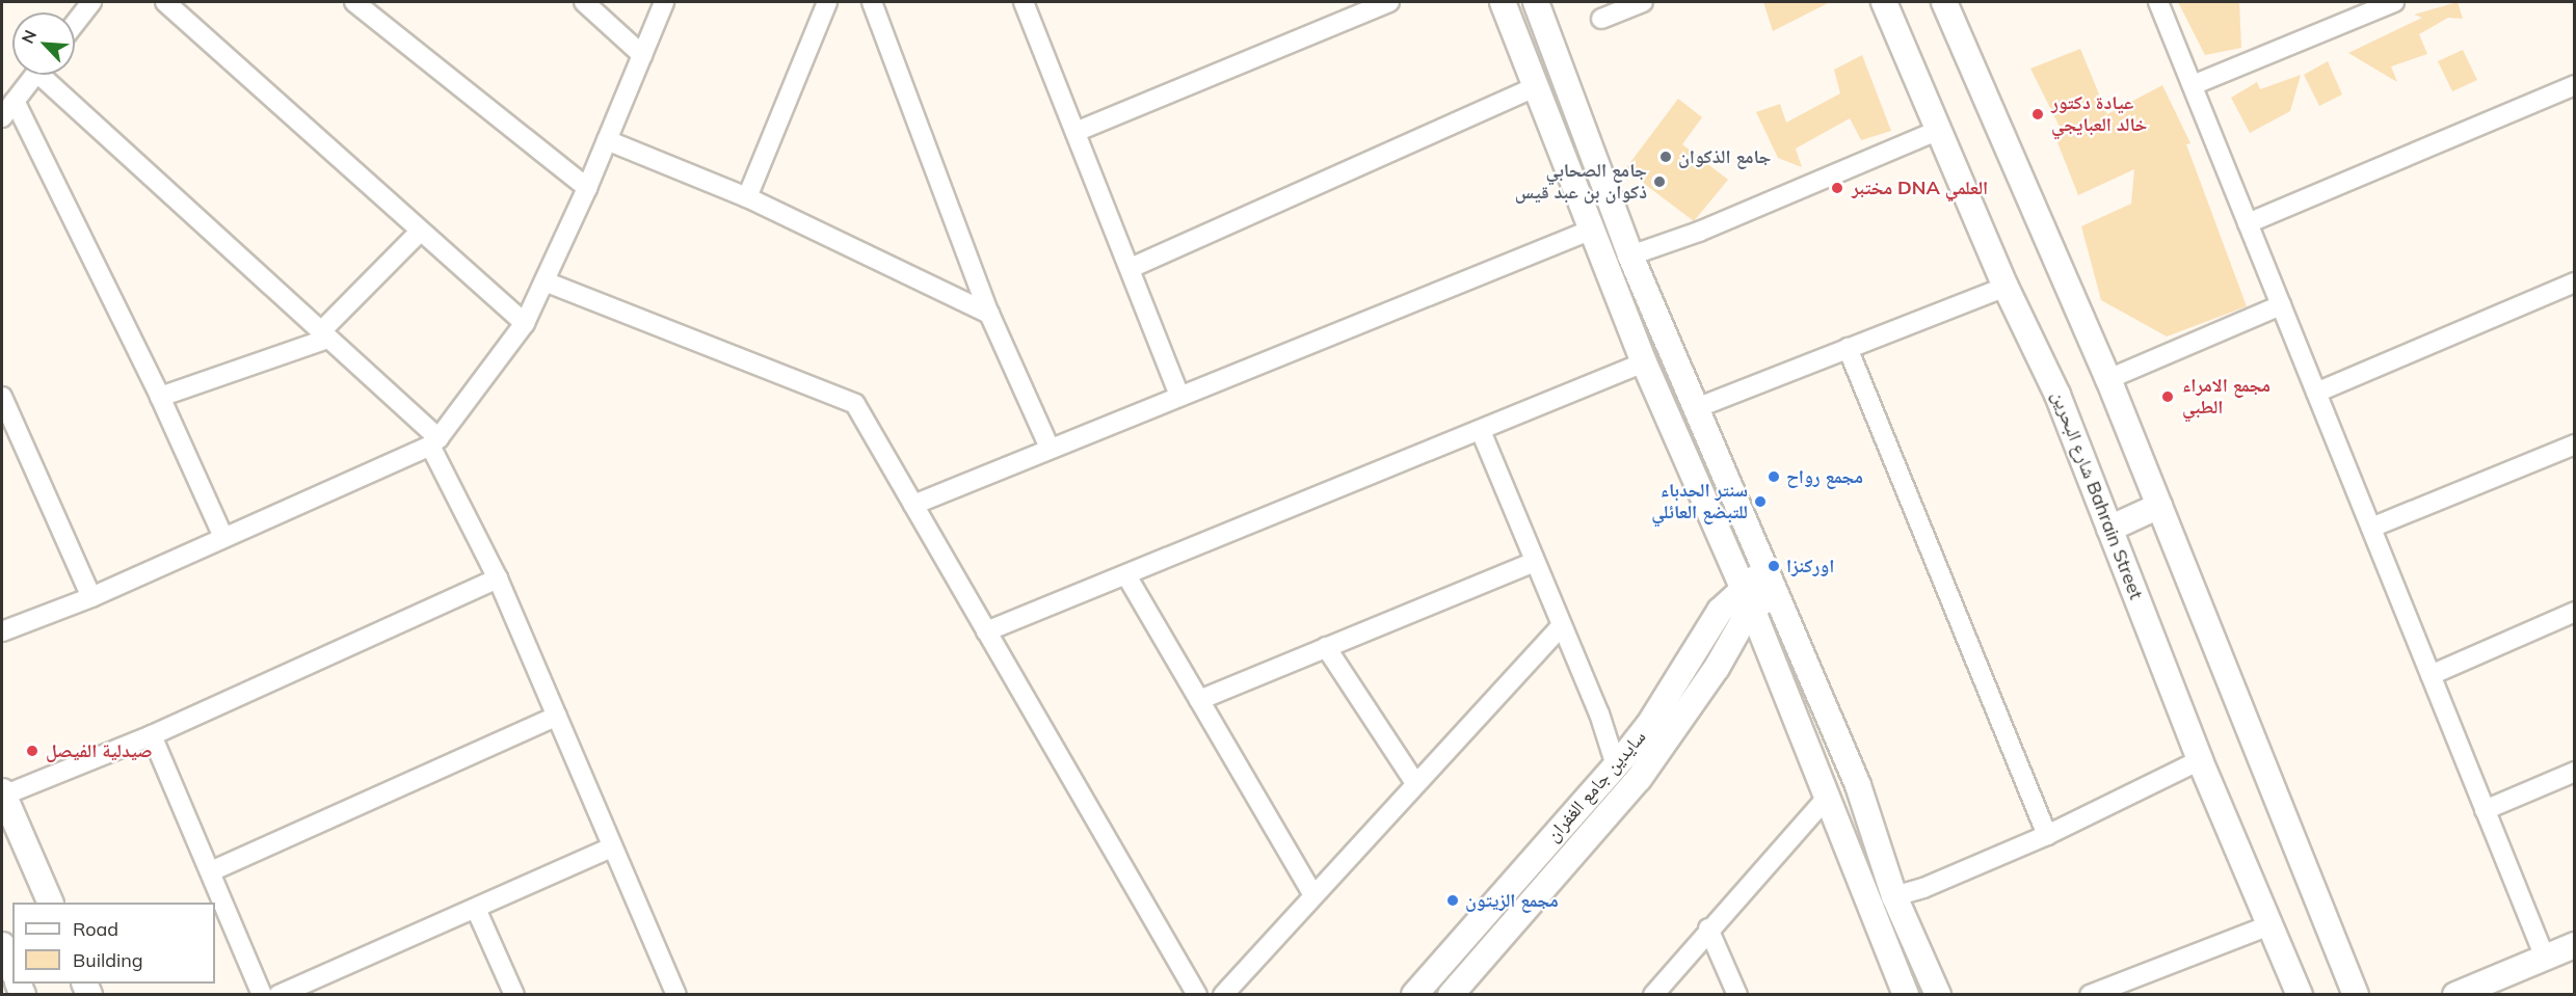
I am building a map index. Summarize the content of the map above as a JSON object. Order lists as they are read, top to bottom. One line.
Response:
{"streets":{"street":["شارع البحرين Bahrain Street","سايدين جامع الغفران"]},"places":["عيادة دكتور خالد العبايجي","جامع الذكوان","جامع الصحابي ذكوان بن عبد قيس","مختبر DNA العلمي","مجمع الامراء الطبي","مجمع رواح","سنتر الحدباء للتبضع العائلي","اوركنزا","صيدلية الفيصل","مجمع الزيتون"],"legend":["Road","Building"],"north":"top left"}
